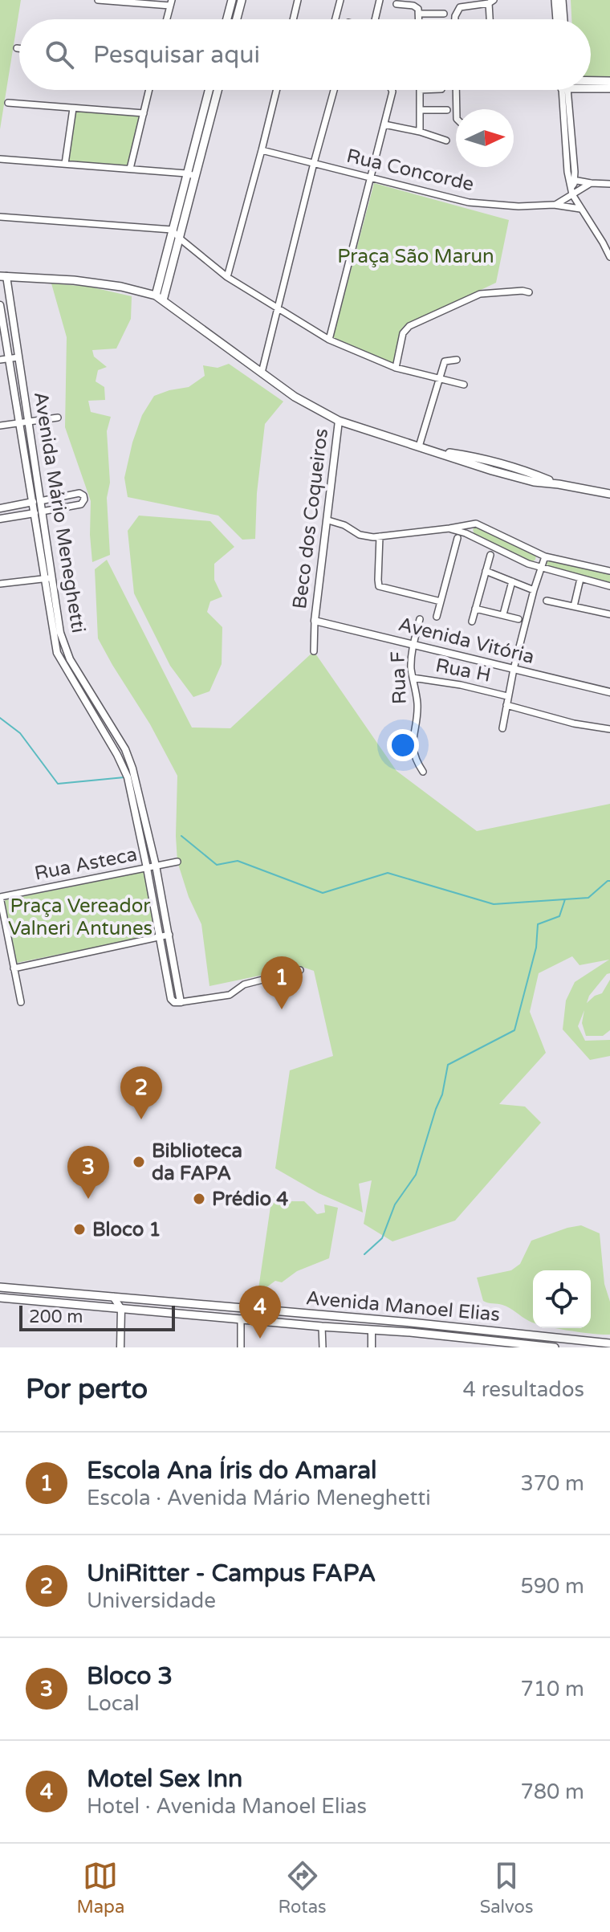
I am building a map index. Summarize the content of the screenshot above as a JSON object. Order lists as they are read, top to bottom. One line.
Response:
{"streets":{"main road":["Avenida Manoel Elias"],"street":["Rua Concorde","Avenida Mário Meneghetti","Beco dos Coqueiros","Avenida Vitória","Rua H","Rua F","Rua Asteca"]},"crossings":[["Avenida Mário Meneghetti","Rua Asteca"],["Beco dos Coqueiros","Avenida Vitória"],["Avenida Vitória","Rua F"],["Rua H","Rua F"]],"parks":["Praça São Marun","Praça Vereador Valneri Antunes"],"places":["Biblioteca da FAPA","Prédio 4","Bloco 1"],"scale_bar":"200 m","north":"right","page":{"search":"Pesquisar aqui","pins":["1","2","3","4"],"scale":"200 m","heading":["Por perto","4 resultados"],"list":[{"mark":"1","name":"Escola Ana Íris do Amaral","note":"Escola · Avenida Mário Meneghetti","value":"370 m"},{"mark":"2","name":"UniRitter - Campus FAPA","note":"Universidade","value":"590 m"},{"mark":"3","name":"Bloco 3","note":"Local","value":"710 m"},{"mark":"4","name":"Motel Sex Inn","note":"Hotel · Avenida Manoel Elias","value":"780 m"}],"nav":["Mapa","Rotas","Salvos"]}}
